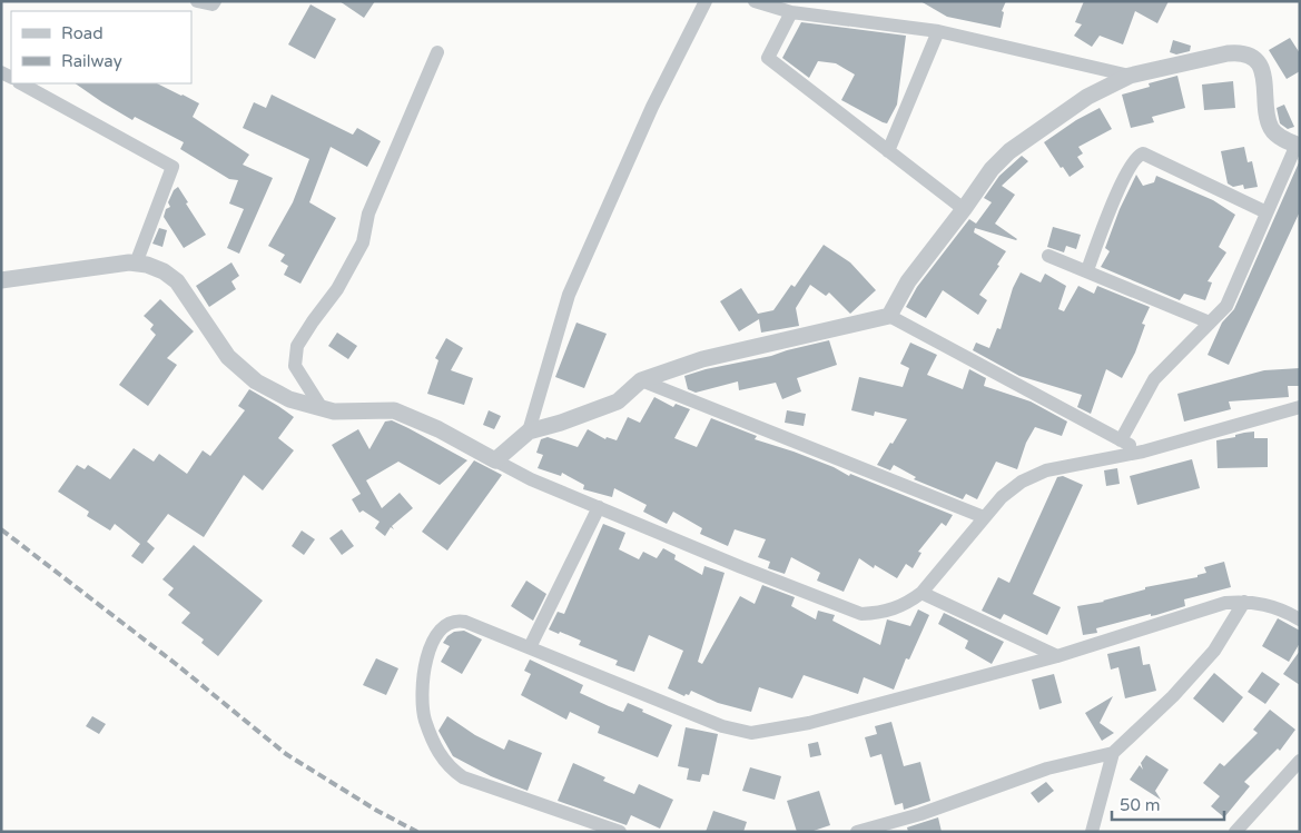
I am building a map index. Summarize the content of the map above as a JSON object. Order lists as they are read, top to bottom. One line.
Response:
{"legend":["Road","Railway"],"scale_bar":"50 m"}
